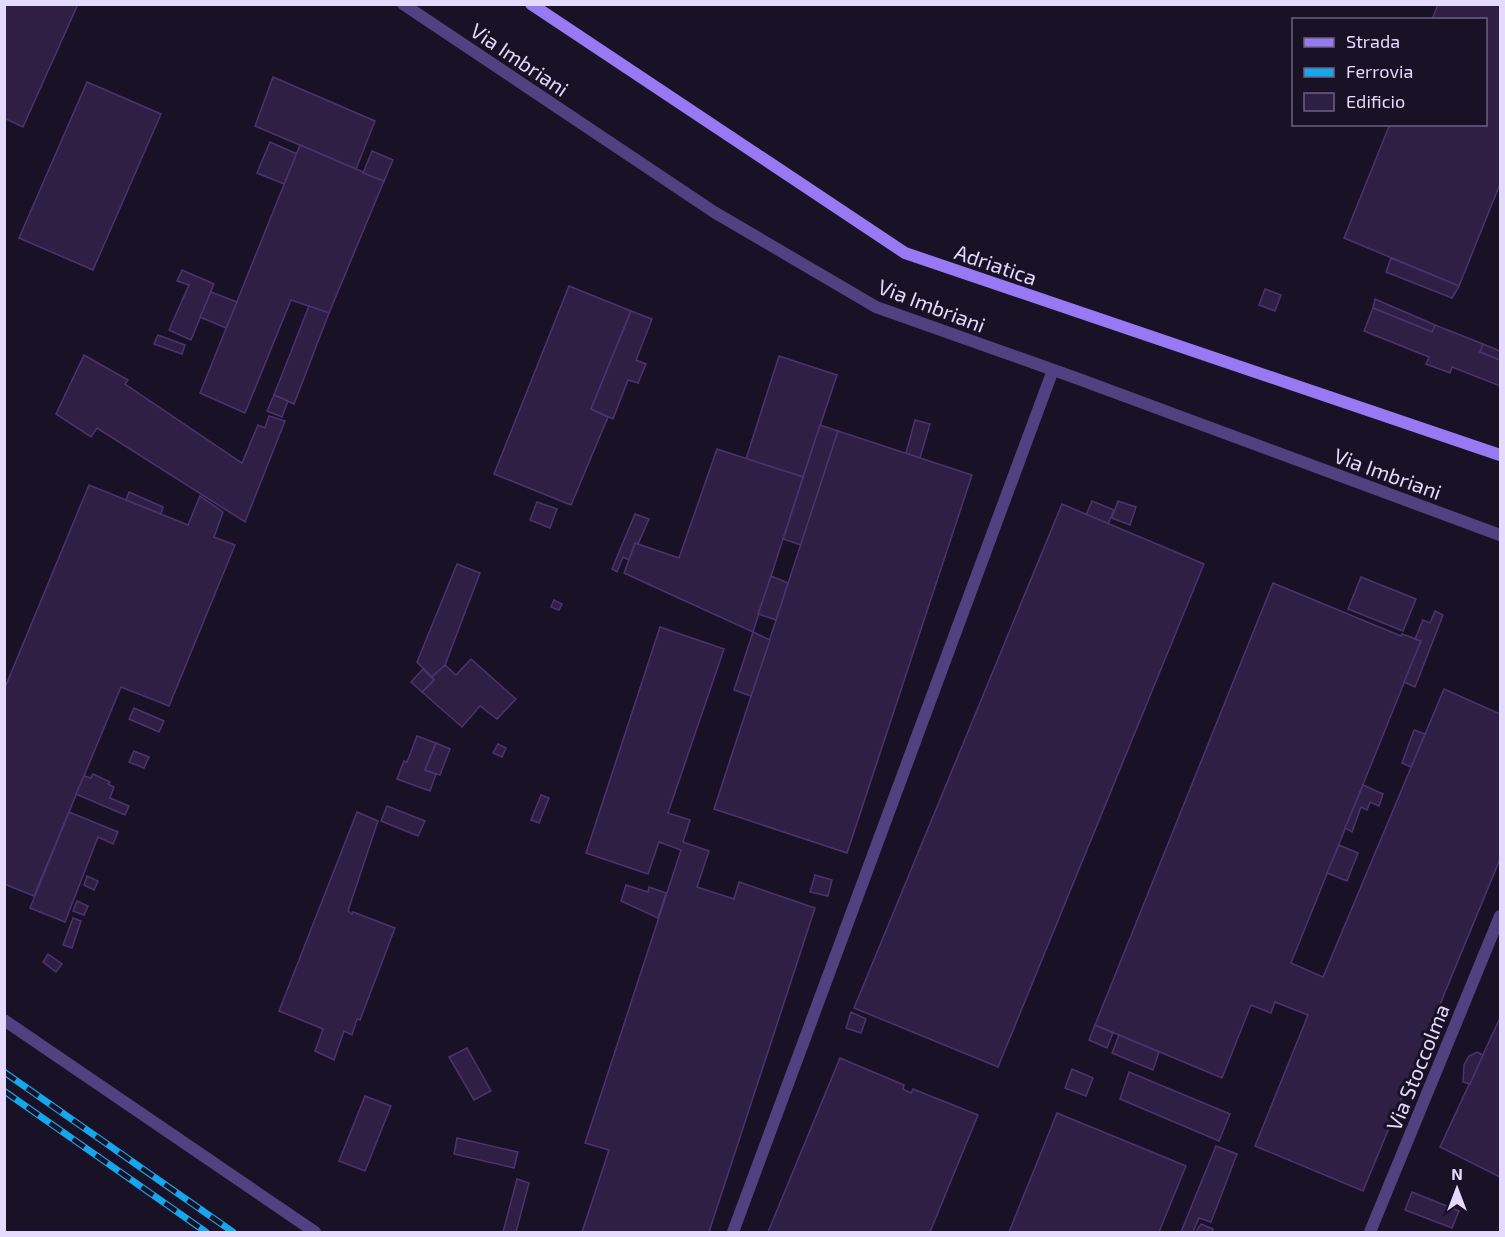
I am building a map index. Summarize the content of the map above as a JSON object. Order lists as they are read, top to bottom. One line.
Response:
{"streets":{"main road":["Adriatica"],"lane":["Via Imbriani","Via Stoccolma"]},"legend":["Strada","Ferrovia","Edificio"],"north":"top"}
